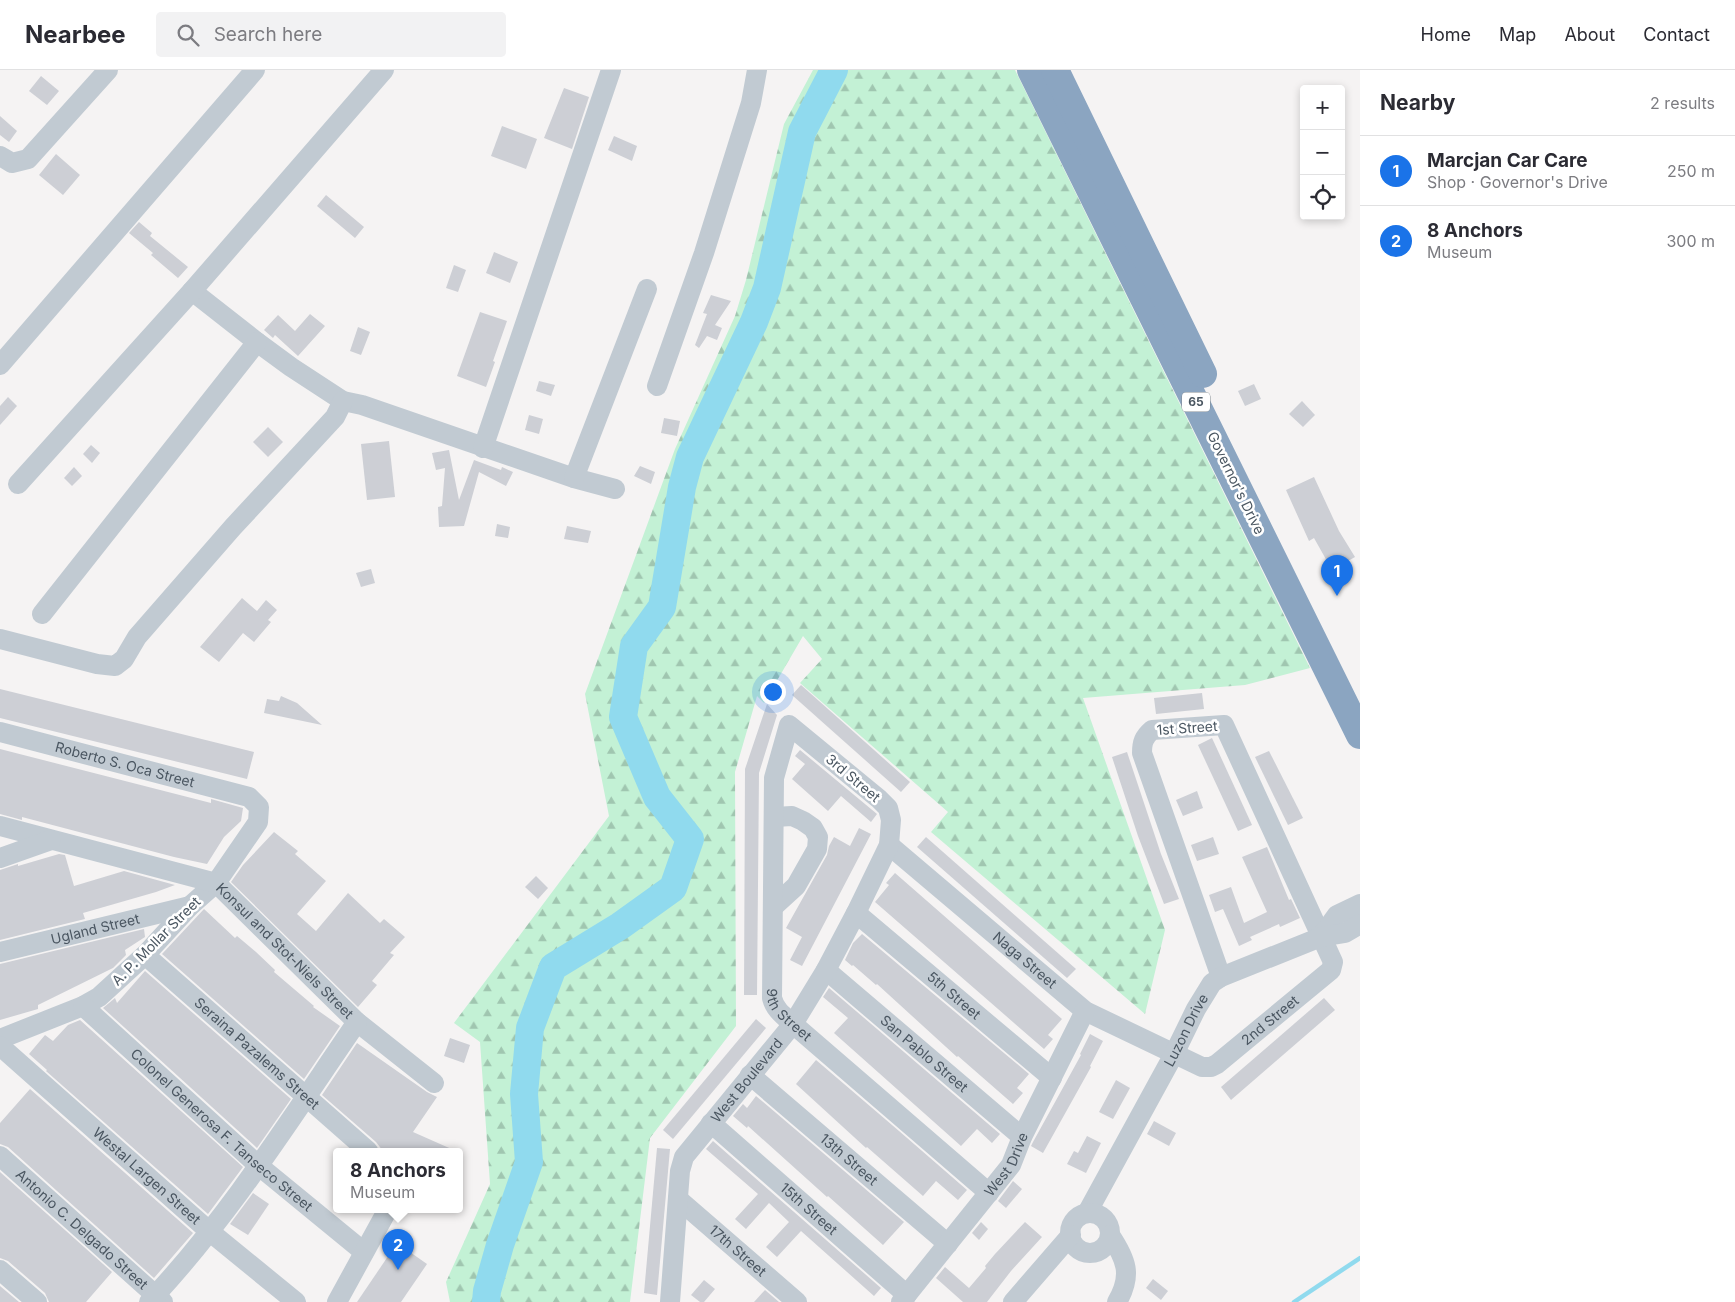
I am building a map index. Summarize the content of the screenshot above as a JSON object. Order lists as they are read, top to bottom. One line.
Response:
{"streets":{"highway":["65","Governor's Drive"],"street":["1st Street","Roberto S. Oca Street","3rd Street","Ugland Street","A. P. Mollar Street","Konsul and Stot-Niels Street","Naga Street","5th Street","9th Street","2nd Street","Luzon Drive","Seraina Pazalems Street","San Pablo Street","West Boulevard","Colonel Generosa F. Tanseco Street","13th Street","West Drive","Westal Largen Street","15th Street","Antonio C. Delgado Street","17th Street"]},"crossings":[["1st Street","2nd Street"],["1st Street","Luzon Drive"],["Roberto S. Oca Street","A. P. Mollar Street"],["3rd Street","Naga Street"],["3rd Street","9th Street"],["3rd Street","West Boulevard"],["Ugland Street","A. P. Mollar Street"],["A. P. Mollar Street","Konsul and Stot-Niels Street"],["A. P. Mollar Street","Seraina Pazalems Street"],["A. P. Mollar Street","Colonel Generosa F. Tanseco Street"],["Naga Street","2nd Street"],["Naga Street","Luzon Drive"],["Naga Street","West Boulevard"],["Naga Street","West Drive"],["5th Street","West Boulevard"],["5th Street","West Drive"],["9th Street","West Boulevard"],["9th Street","West Drive"],["2nd Street","Luzon Drive"],["San Pablo Street","West Boulevard"],["San Pablo Street","West Drive"],["West Boulevard","13th Street"],["West Boulevard","15th Street"],["West Boulevard","17th Street"],["13th Street","West Drive"],["West Drive","15th Street"]],"page":{"header":"Nearbee","search":"Search here","nav":["Home","Map","About","Contact"],"heading":["Nearby","2 results"],"map_buttons":["+","−"],"list":[{"mark":"1","name":"Marcjan Car Care","note":"Shop · Governor's Drive","value":"250 m"},{"mark":"2","name":"8 Anchors","note":"Museum","value":"300 m"}],"pins":["1","2"],"popup":["8 Anchors","Museum"]}}
